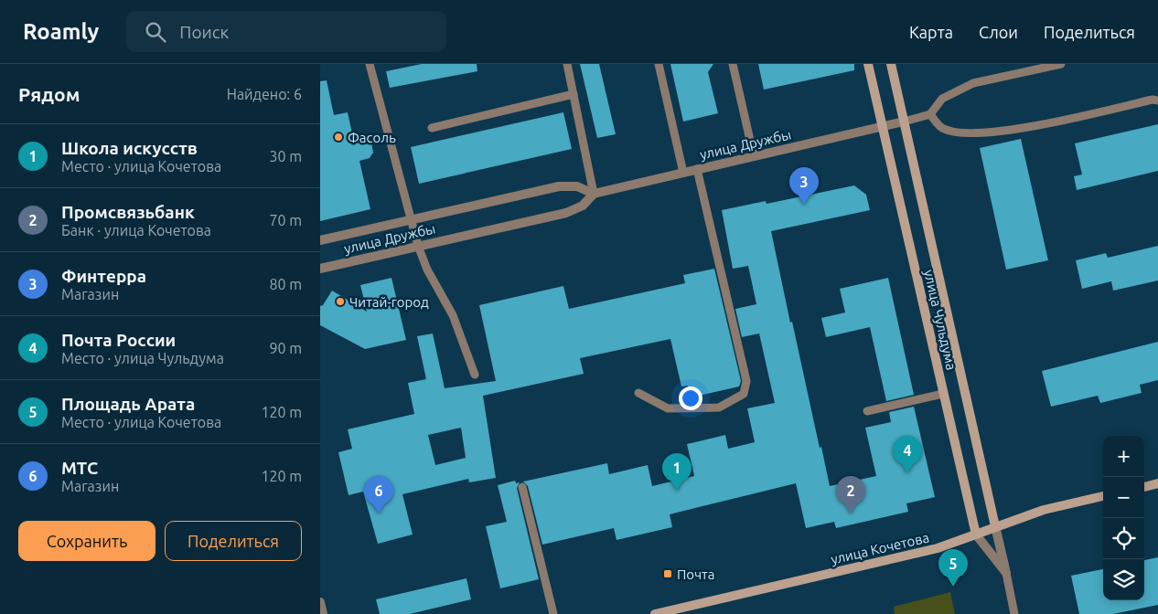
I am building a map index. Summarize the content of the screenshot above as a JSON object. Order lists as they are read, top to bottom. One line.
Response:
{"streets":{"main road":["улица Чульдума","улица Кочетова"],"street":["улица Дружбы"]},"crossings":[["улица Дружбы","улица Чульдума"],["улица Чульдума","улица Кочетова"]],"places":{"other":["Фасоль","Читай-город"],"transit":["Почта"]},"page":{"header":"Roamly","search":"Поиск","nav":["Карта","Слои","Поделиться"],"heading":["Рядом","Найдено: 6"],"list":[{"mark":"1","name":"Школа искусств","note":"Место · улица Кочетова","value":"30 m"},{"mark":"2","name":"Промсвязьбанк","note":"Банк · улица Кочетова","value":"70 m"},{"mark":"3","name":"Финтерра","note":"Магазин","value":"80 m"},{"mark":"4","name":"Почта России","note":"Место · улица Чульдума","value":"90 m"},{"mark":"5","name":"Площадь Арата","note":"Место · улица Кочетова","value":"120 m"},{"mark":"6","name":"МТС","note":"Магазин","value":"120 m"}],"pins":["3","4","1","2","6","5"],"map_buttons":["+","−"],"buttons":["Сохранить","Поделиться"]}}
